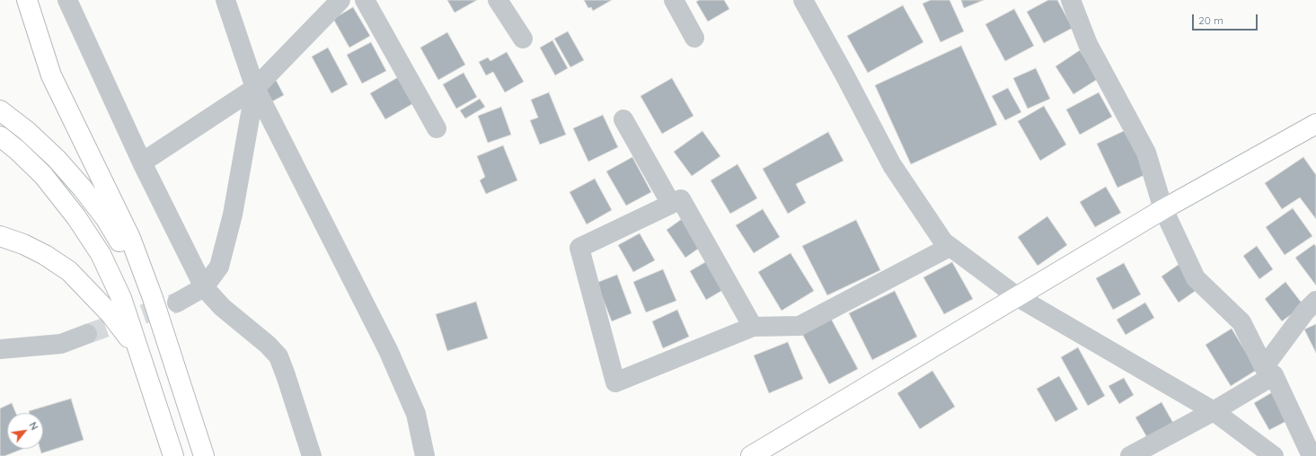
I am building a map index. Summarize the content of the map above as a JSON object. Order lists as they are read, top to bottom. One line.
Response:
{"scale_bar":"20 m","north":"top right"}
